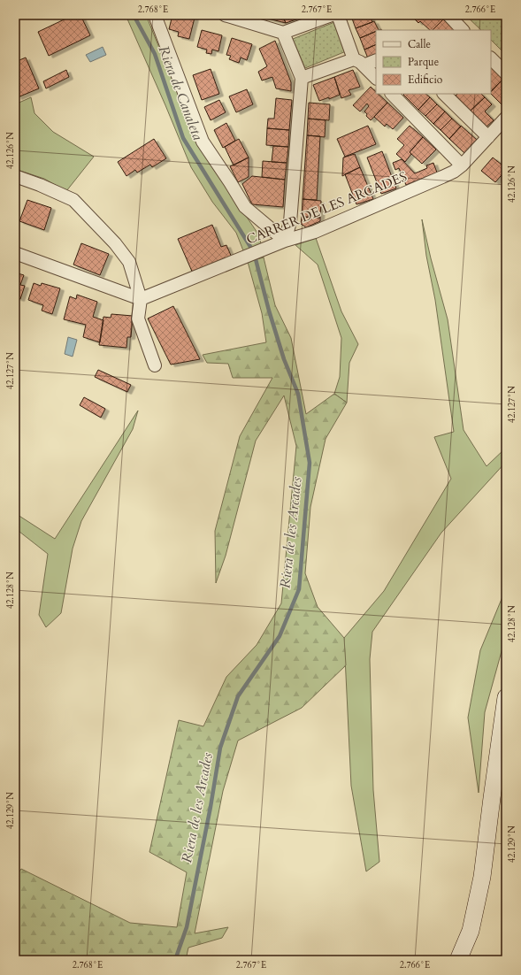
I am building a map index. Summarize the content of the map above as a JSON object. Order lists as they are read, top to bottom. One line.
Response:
{"streets":{"street":["CARRER DE LES ARCADES"]},"water":["Riera de Canaleta","Riera de les Arcades"],"legend":["Calle","Parque","Edificio"],"coordinates":["2.768°E","2.767°E","2.766°E","42.126°N","42.127°N","42.128°N","42.129°N"]}
